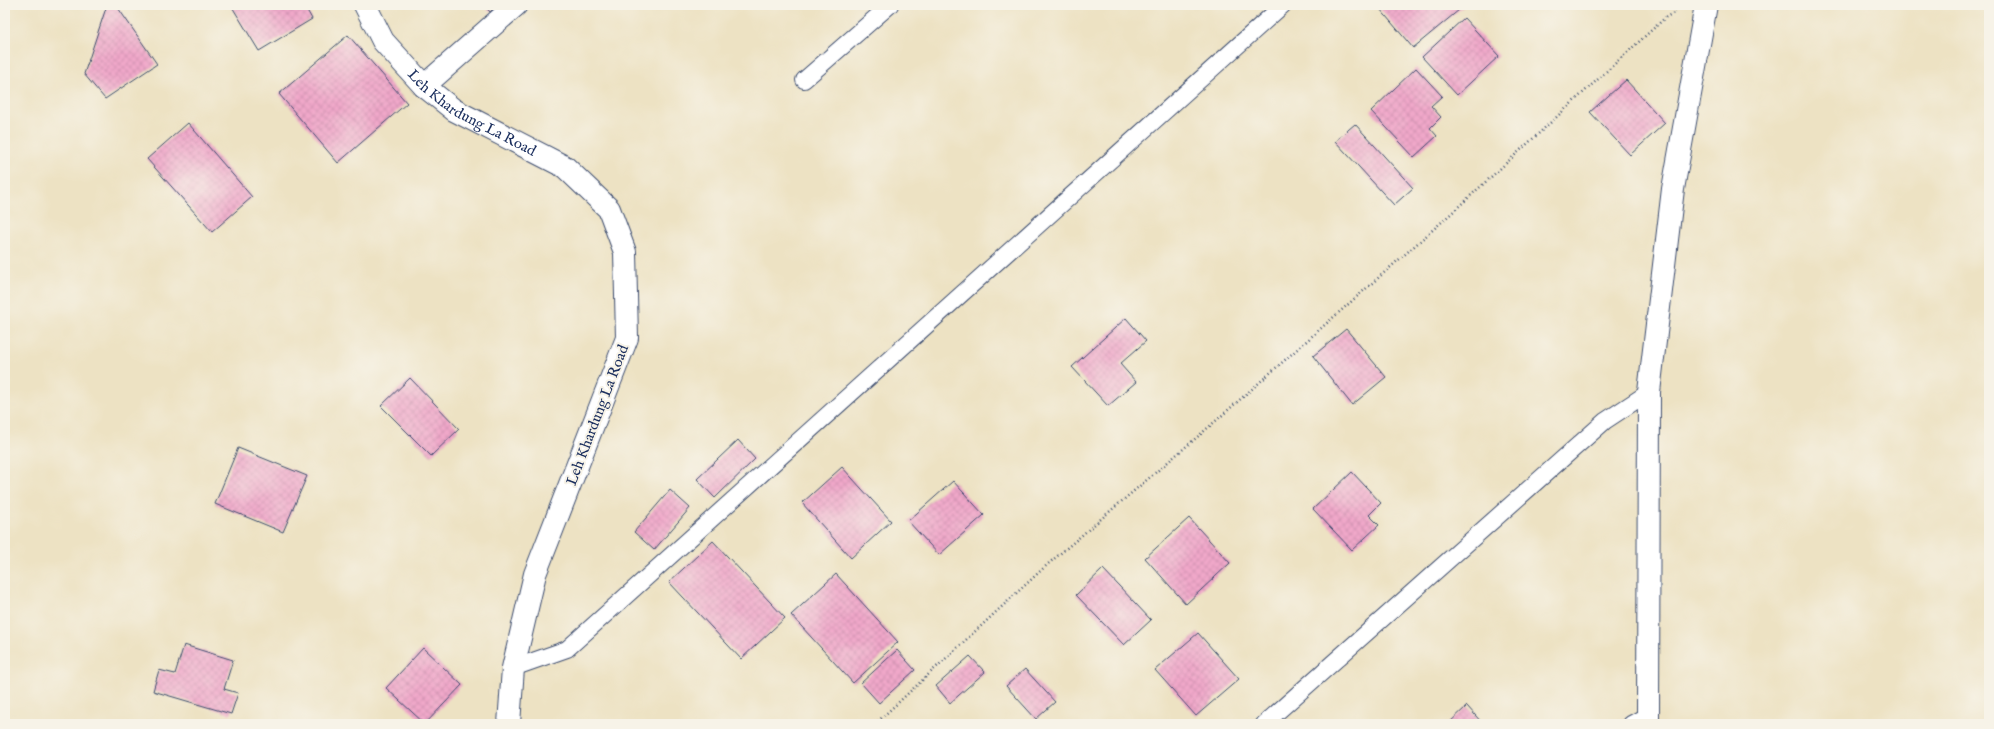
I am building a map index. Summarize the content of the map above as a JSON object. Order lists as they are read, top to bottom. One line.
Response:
{"streets":{"main road":["Leh Khardung La Road"]}}
